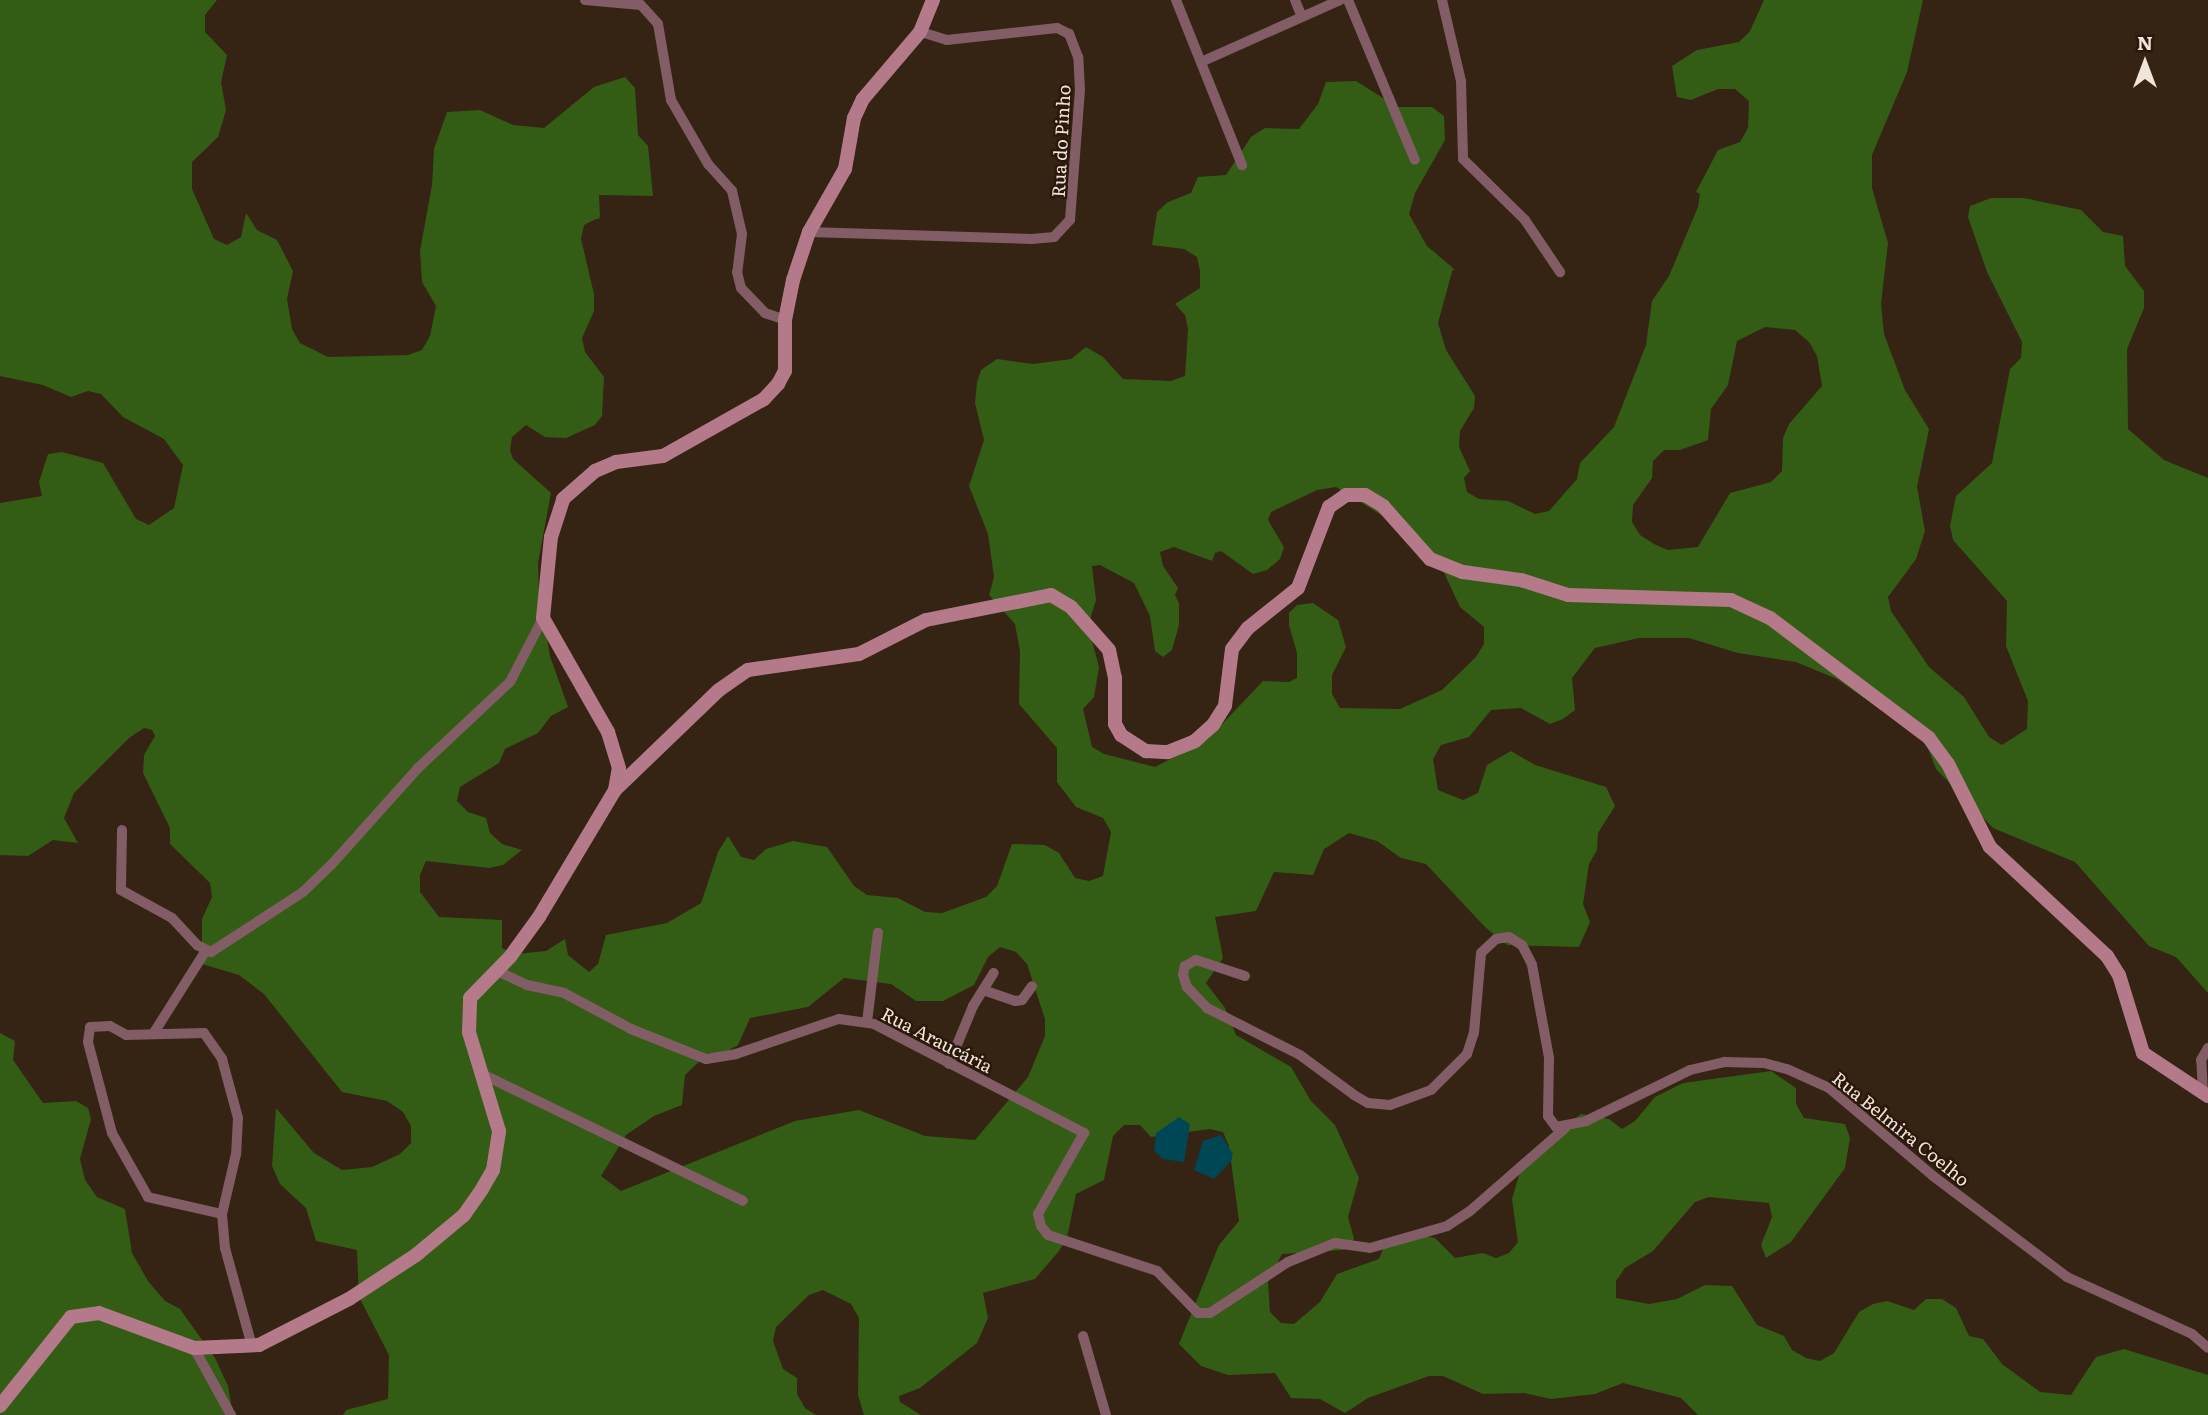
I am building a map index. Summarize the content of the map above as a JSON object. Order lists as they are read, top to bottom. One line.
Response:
{"streets":{"street":["Rua do Pinho","Rua Araucária","Rua Belmira Coelho"]},"crossings":[["Rua Araucária","Rua Belmira Coelho"]],"north":"top"}
